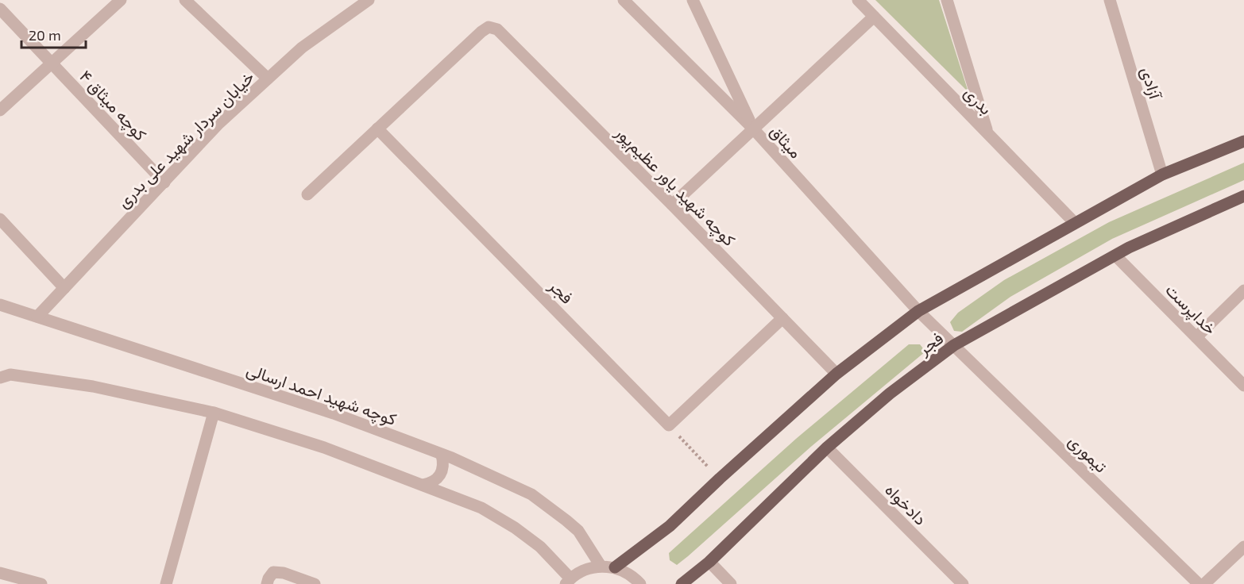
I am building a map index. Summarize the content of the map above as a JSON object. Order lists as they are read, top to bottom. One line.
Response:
{"streets":{"main road":["فجر"],"street":["آزادی","بدری","کوچه میثاق ۴","خیابان سردار شهید علی بدری","میثاق","کوچه شهید یاور عظیم‌پور","خداپرست","کوچه شهید احمد ارسالی","تیموری","دادخواه"]},"crossings":[["آزادی","فجر"],["بدری","فجر"],["کوچه میثاق ۴","خیابان سردار شهید علی بدری"],["خیابان سردار شهید علی بدری","کوچه شهید احمد ارسالی"],["میثاق","فجر"],["میثاق","تیموری"],["کوچه شهید یاور عظیم‌پور","فجر"],["فجر","خداپرست"],["فجر","تیموری"],["فجر","دادخواه"]],"scale_bar":"20 m"}
